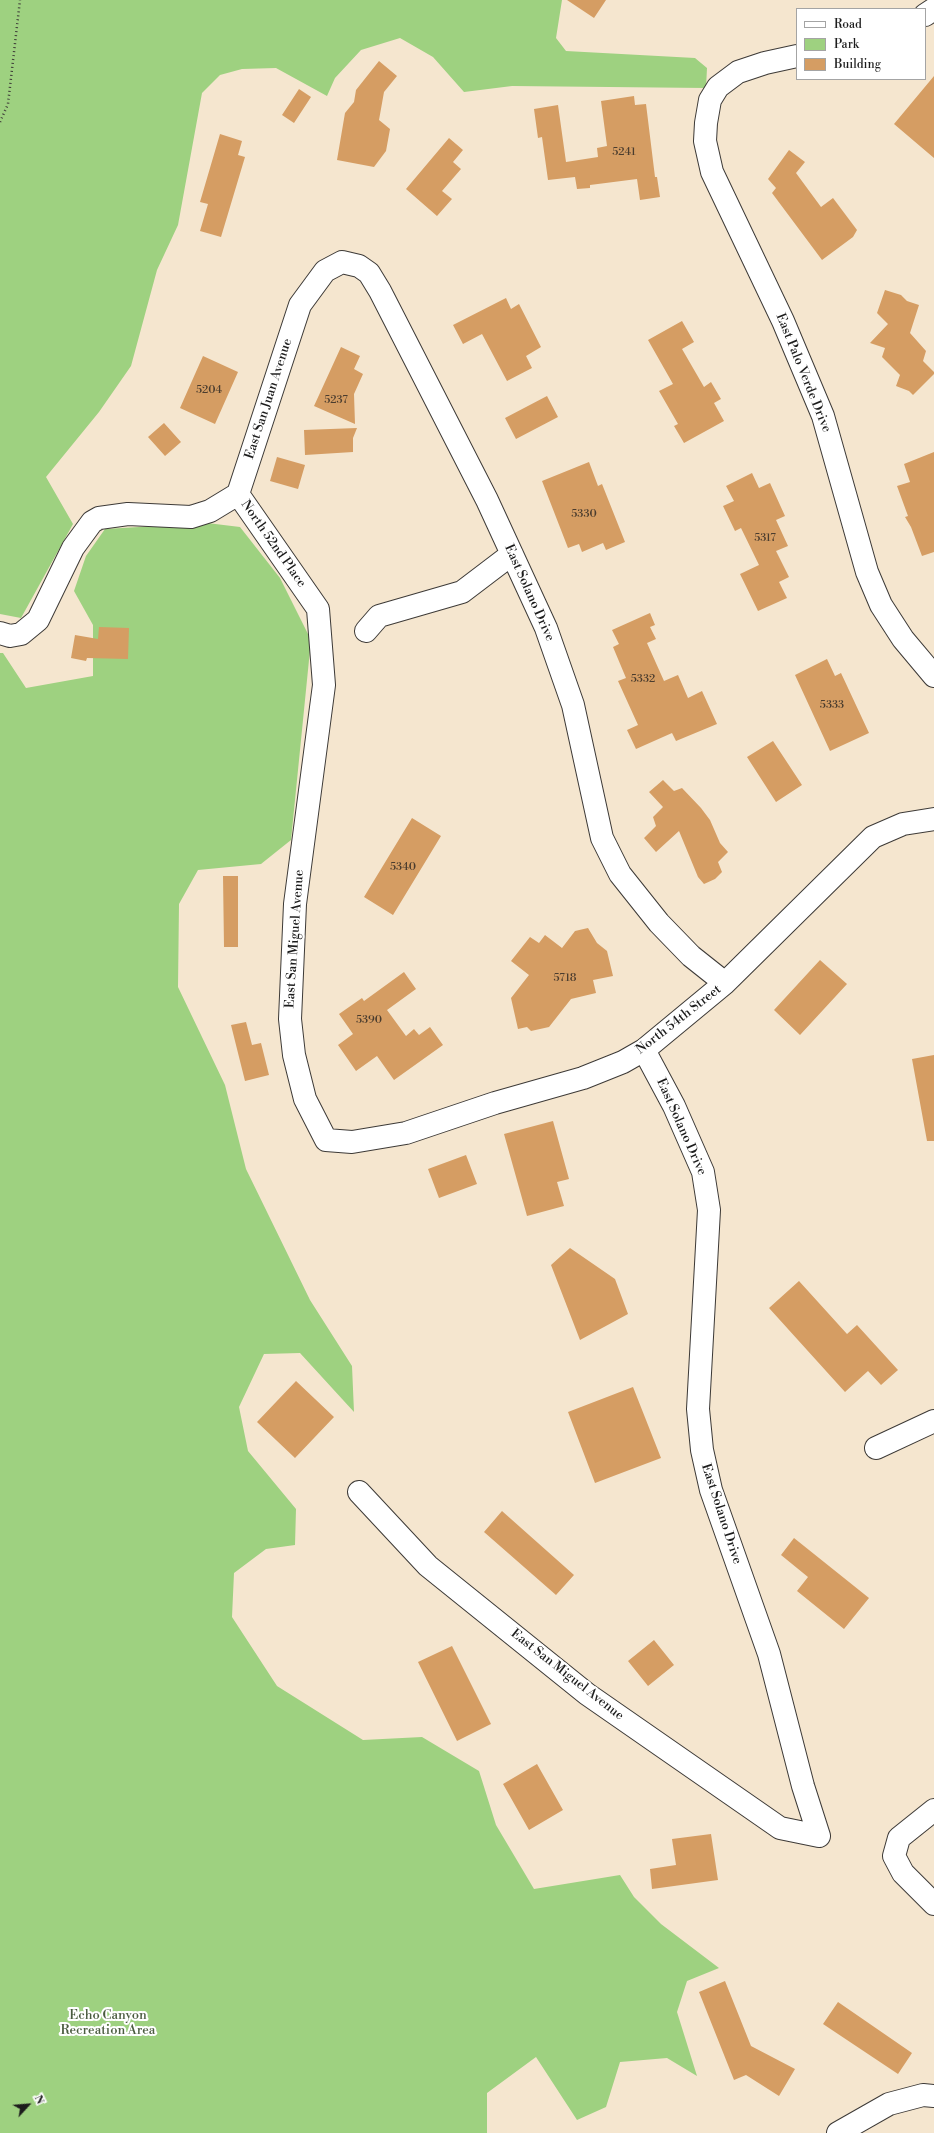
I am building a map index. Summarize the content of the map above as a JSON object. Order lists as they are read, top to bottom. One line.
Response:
{"streets":{"street":["East Palo Verde Drive","East San Juan Avenue","North 52nd Place","East Solano Drive","East San Miguel Avenue","North 54th Street"]},"crossings":[["East San Juan Avenue","North 52nd Place"],["East San Juan Avenue","East Solano Drive"],["North 52nd Place","East San Miguel Avenue"],["East Solano Drive","East San Miguel Avenue"],["East Solano Drive","North 54th Street"],["East San Miguel Avenue","North 54th Street"]],"parks":["Echo Canyon Recreation Area"],"house_numbers":["5241","5204","5237","5330","5317","5332","5333","5340","5718","5390"],"legend":["Road","Park","Building"],"north":"top right"}
